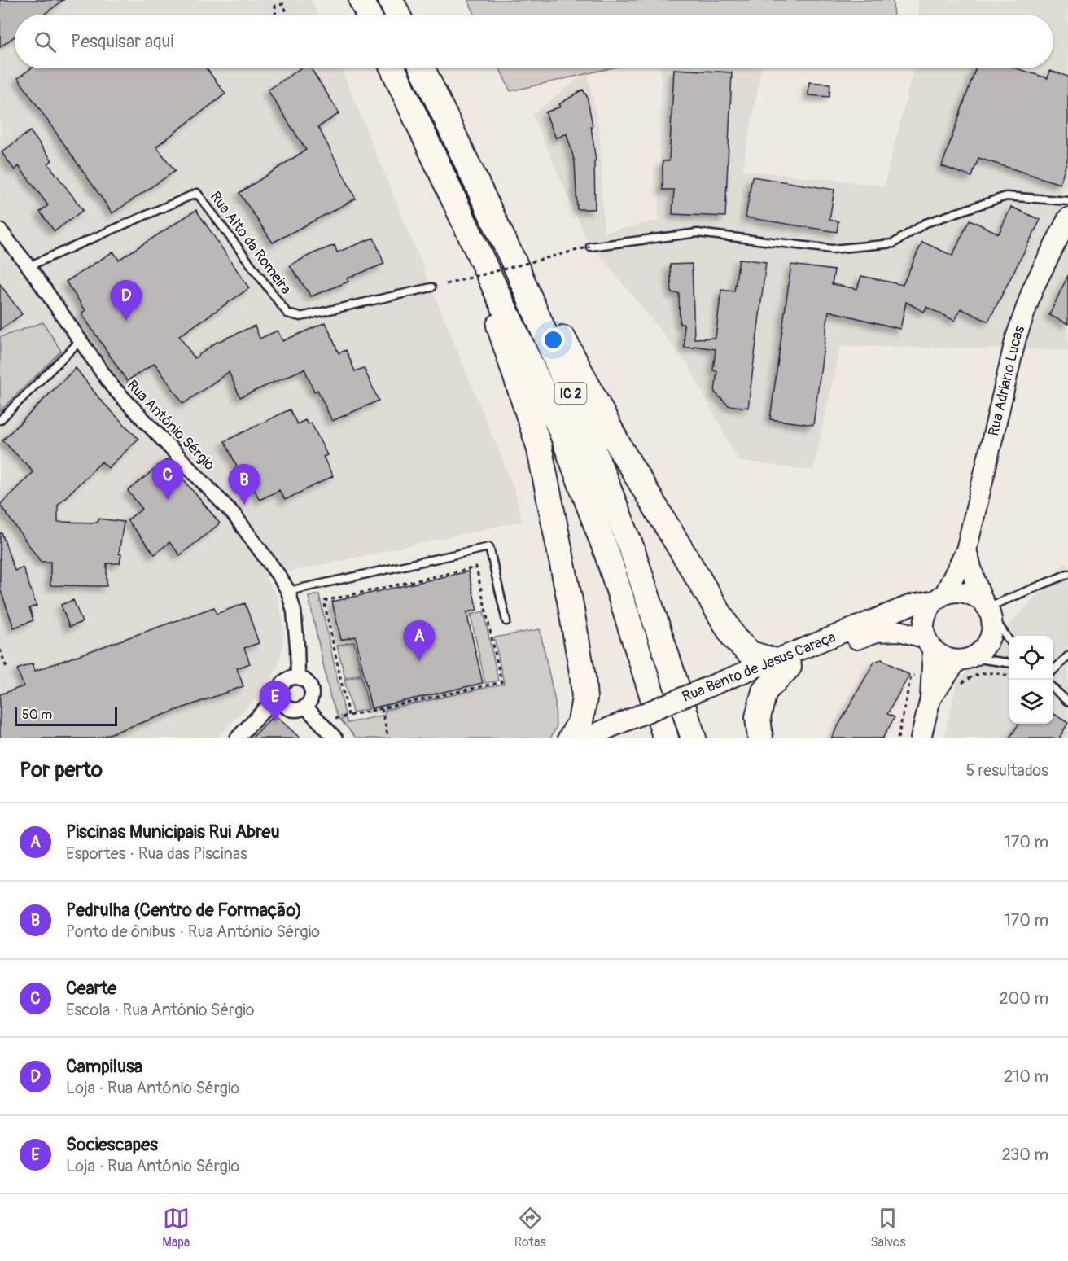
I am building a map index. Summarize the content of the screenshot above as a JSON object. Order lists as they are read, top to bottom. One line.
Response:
{"streets":{"highway":["IC 2"],"main road":["Rua Adriano Lucas","Rua Bento de Jesus Caraça"],"street":["Rua António Sérgio"],"lane":["Rua Alto da Romeira"]},"crossings":[["Rua Alto da Romeira","Rua António Sérgio"],["Rua Adriano Lucas","Rua Bento de Jesus Caraça"]],"scale_bar":"50 m","page":{"search":"Pesquisar aqui","pins":["D","C","B","A","E"],"scale":"50 m","heading":["Por perto","5 resultados"],"list":[{"mark":"A","name":"Piscinas Municipais Rui Abreu","note":"Esportes · Rua das Piscinas","value":"170 m"},{"mark":"B","name":"Pedrulha (Centro de Formação)","note":"Ponto de ônibus · Rua António Sérgio","value":"170 m"},{"mark":"C","name":"Cearte","note":"Escola · Rua António Sérgio","value":"200 m"},{"mark":"D","name":"Campilusa","note":"Loja · Rua António Sérgio","value":"210 m"},{"mark":"E","name":"Sociescapes","note":"Loja · Rua António Sérgio","value":"230 m"}],"nav":["Mapa","Rotas","Salvos"]}}
